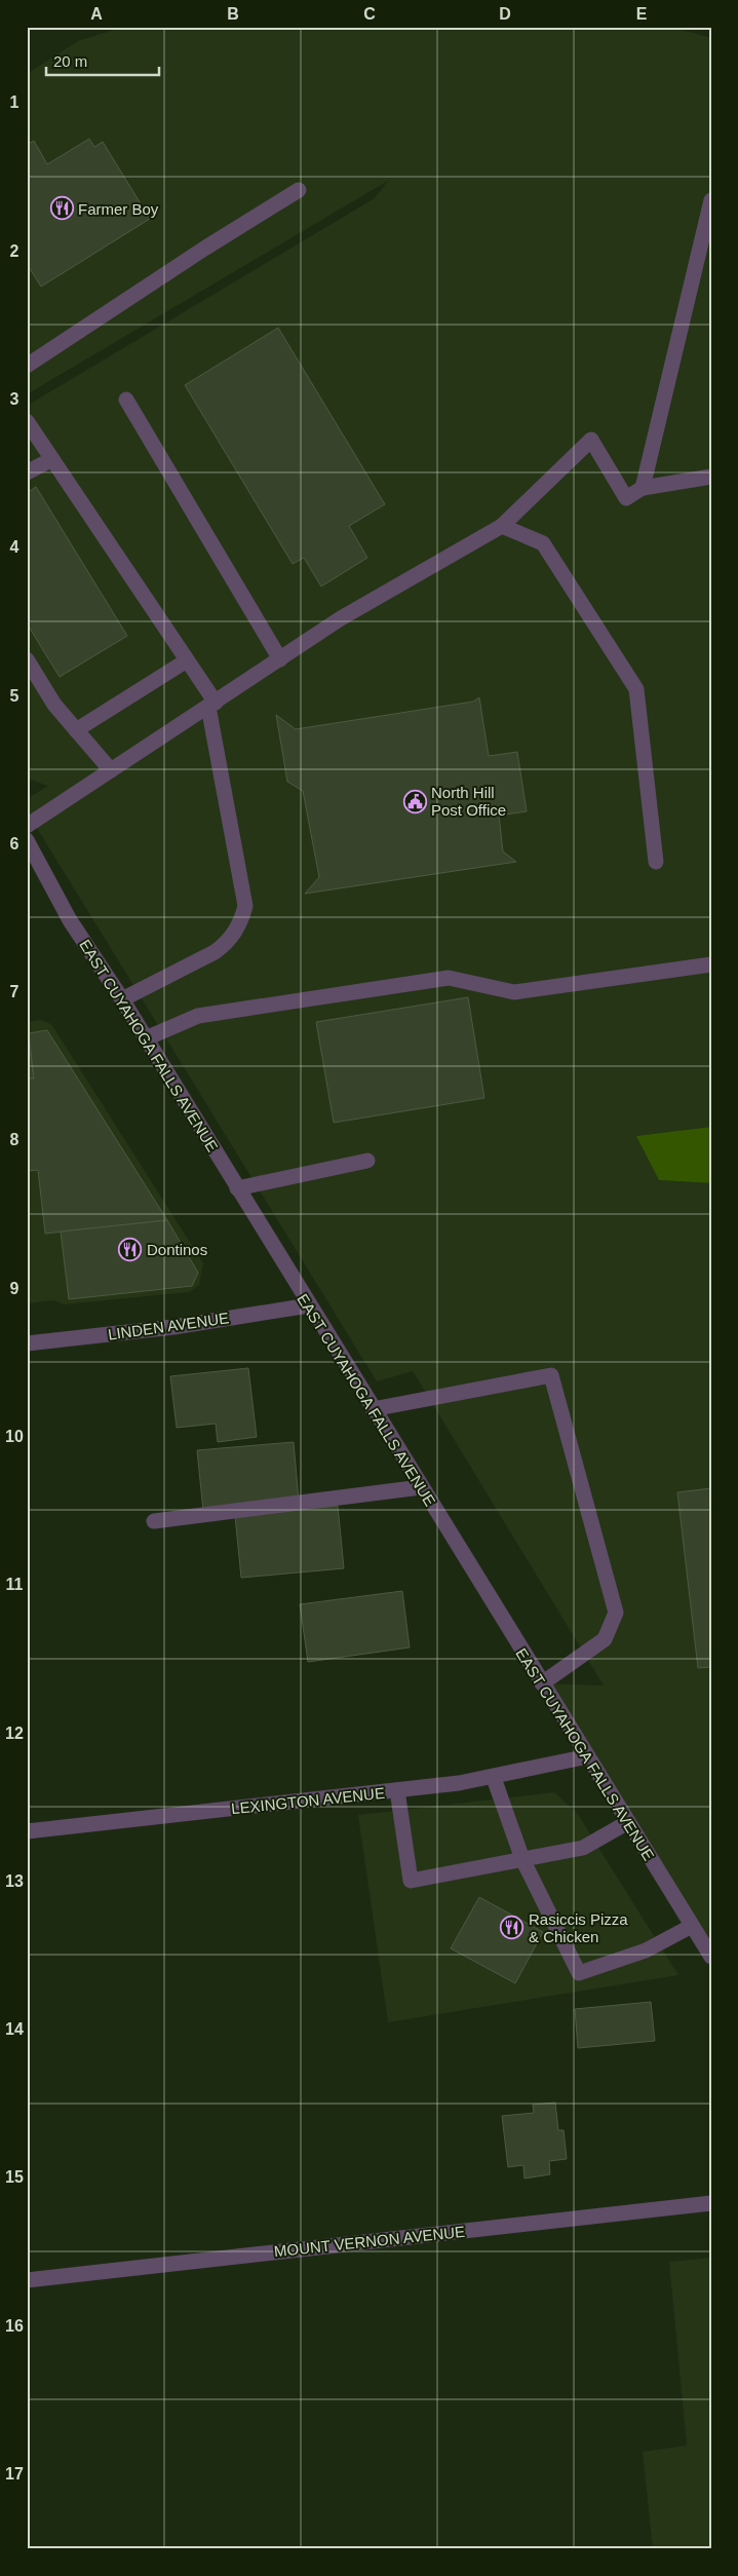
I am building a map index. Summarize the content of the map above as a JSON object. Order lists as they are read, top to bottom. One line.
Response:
{"streets":{"street":["EAST CUYAHOGA FALLS AVENUE","LINDEN AVENUE","LEXINGTON AVENUE","MOUNT VERNON AVENUE"]},"crossings":[["EAST CUYAHOGA FALLS AVENUE","LINDEN AVENUE"],["EAST CUYAHOGA FALLS AVENUE","LEXINGTON AVENUE"]],"places":{"restaurant":["Farmer Boy","Dontinos","Rasiccis Pizza & Chicken"],"public building":["North Hill Post Office"]},"scale_bar":"20 m","grid":{"columns":["A","B","C","D","E"],"rows":["1","2","3","4","5","6","7","8","9","10","11","12","13","14","15","16","17"]}}
